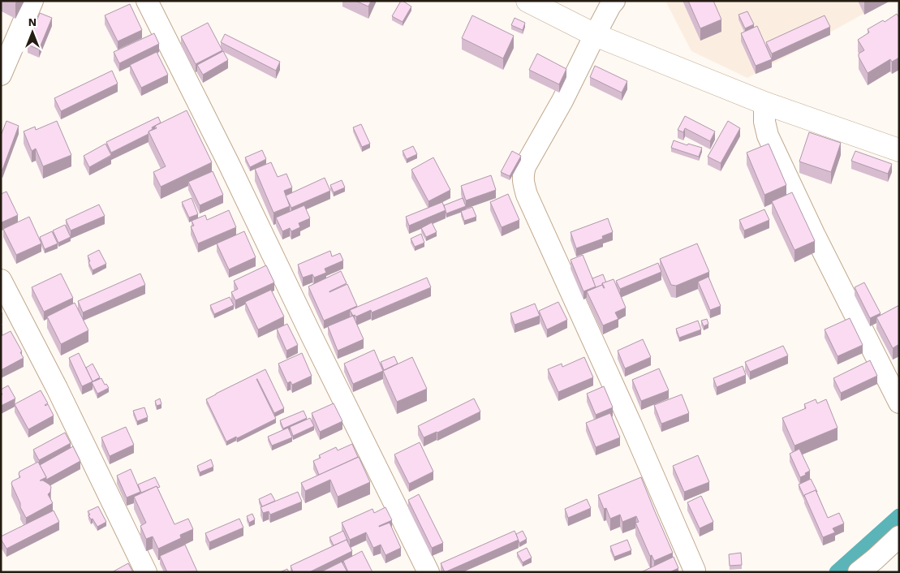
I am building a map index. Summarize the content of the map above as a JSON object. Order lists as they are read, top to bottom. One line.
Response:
{"north":"top"}
